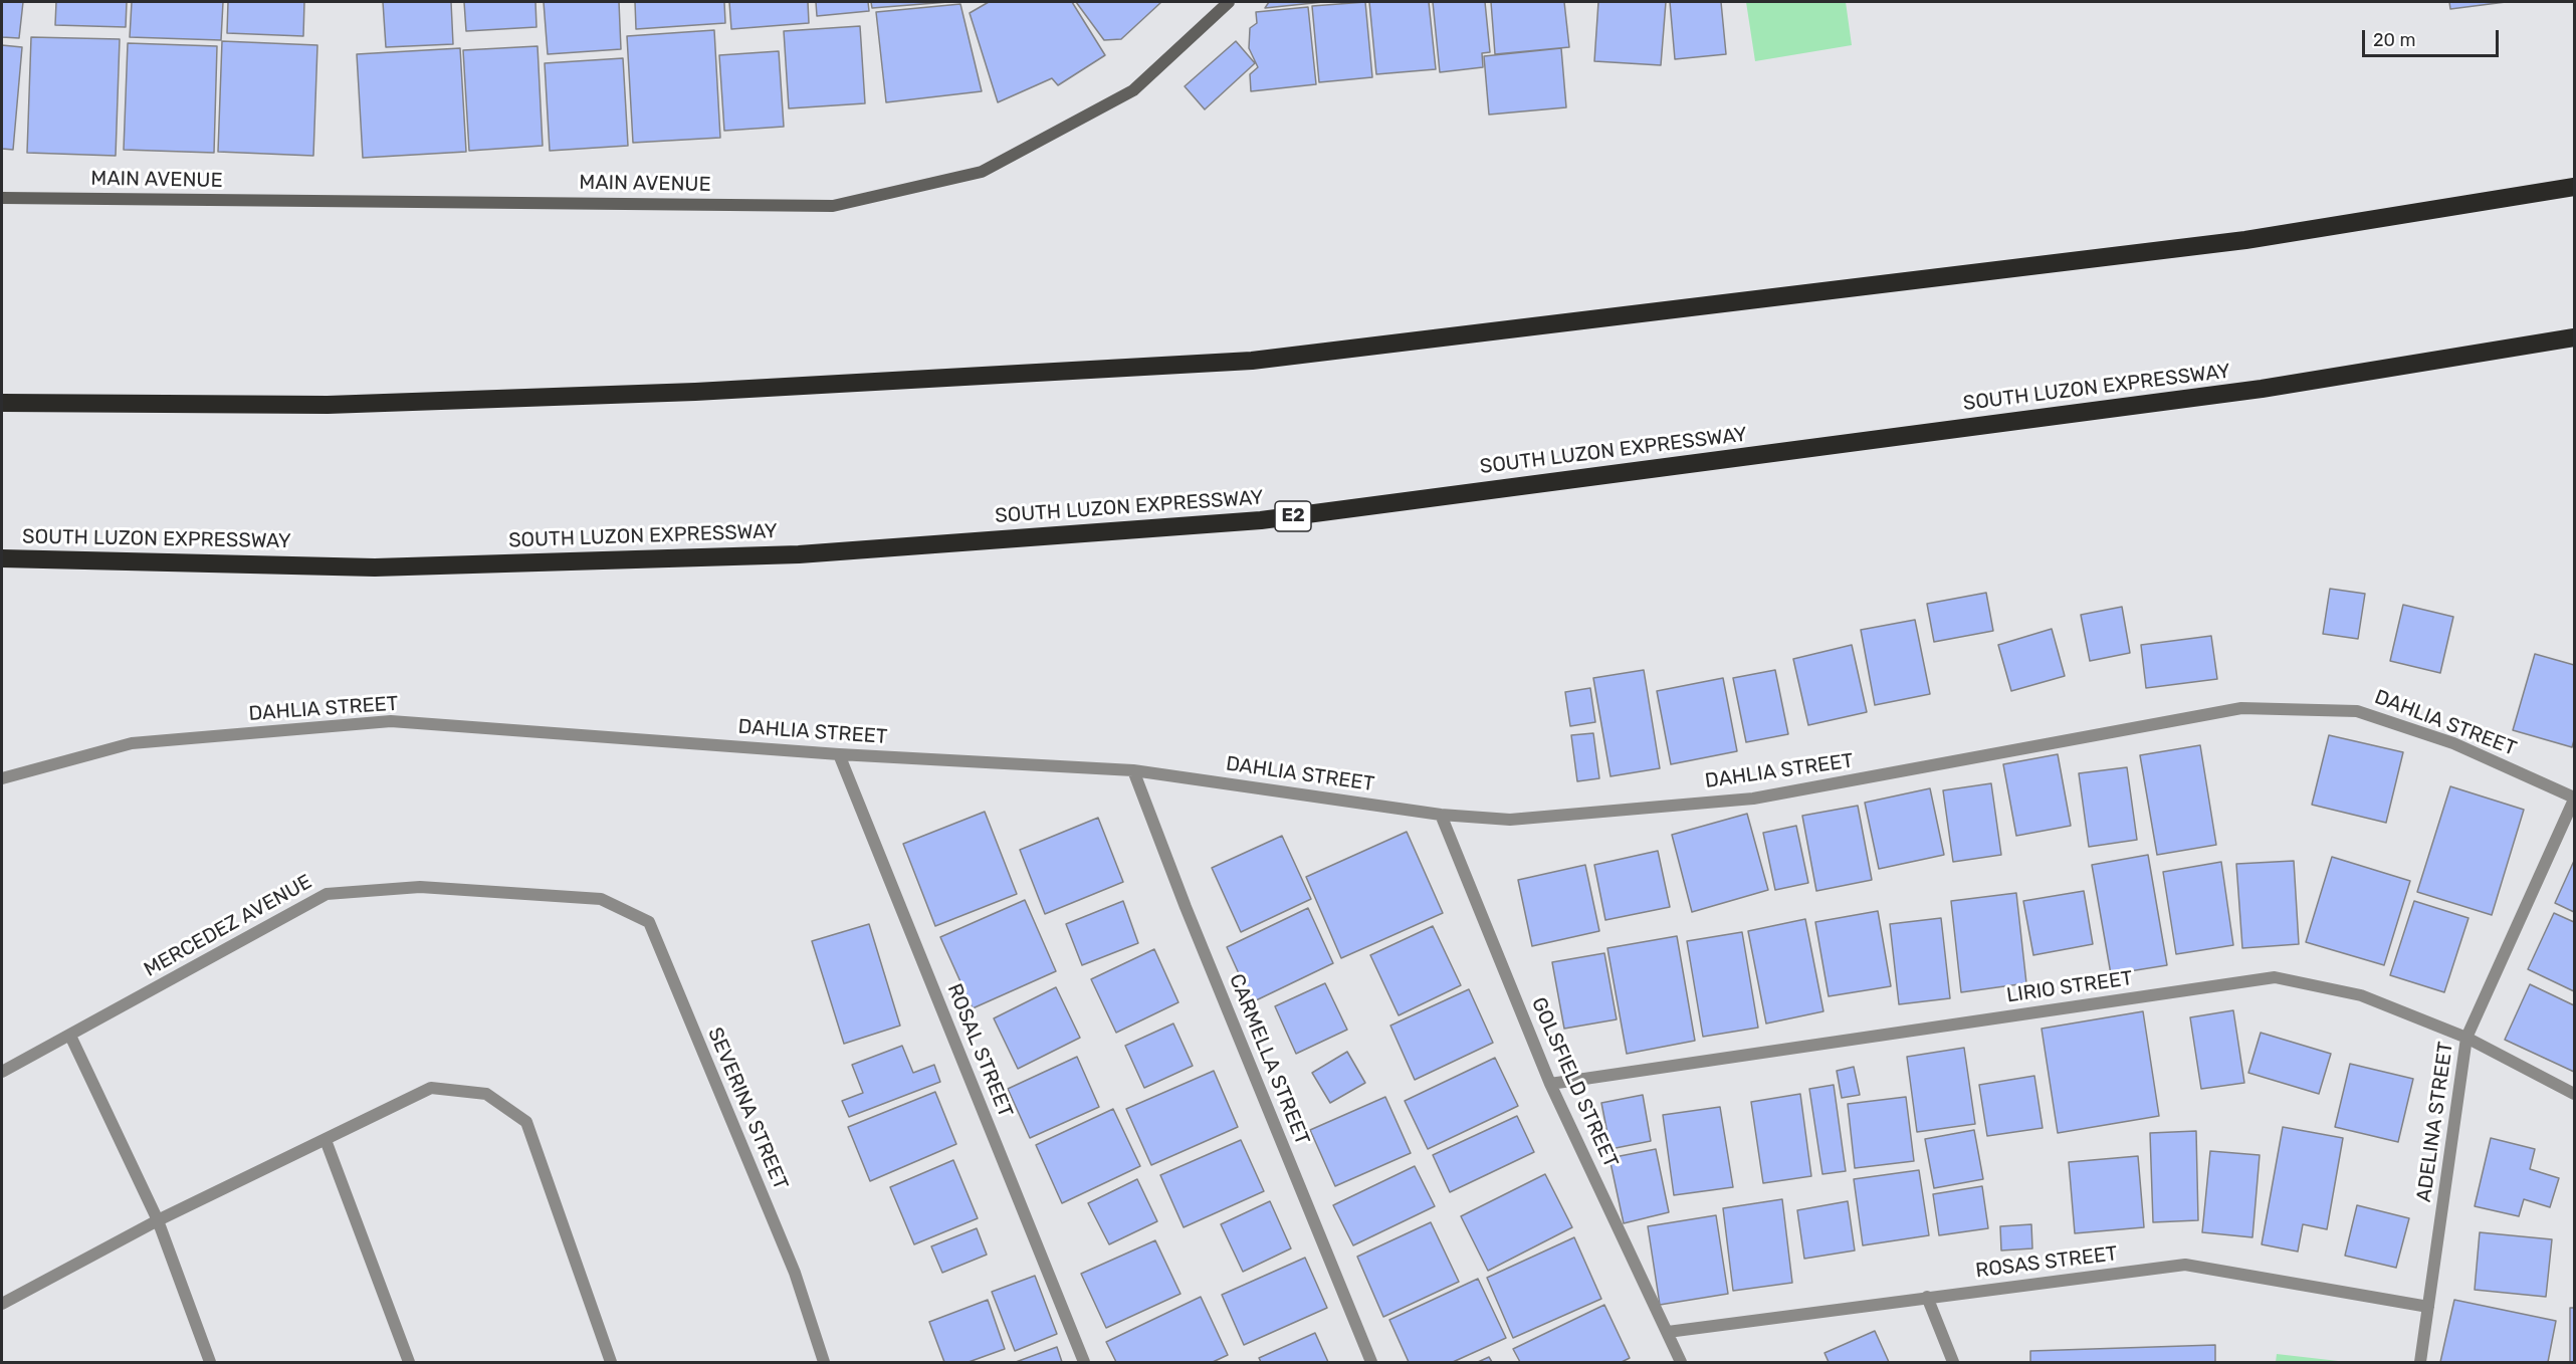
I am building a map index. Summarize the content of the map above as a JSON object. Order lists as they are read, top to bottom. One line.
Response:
{"streets":{"highway":["SOUTH LUZON EXPRESSWAY","E2"],"street":["MAIN AVENUE","DAHLIA STREET","MERCEDEZ AVENUE","LIRIO STREET","ROSAL STREET","CARMELLA STREET","GOLSFIELD STREET","SEVERINA STREET","ADELINA STREET","ROSAS STREET"]},"crossings":[["DAHLIA STREET","ROSAL STREET"],["DAHLIA STREET","CARMELLA STREET"],["DAHLIA STREET","GOLSFIELD STREET"],["DAHLIA STREET","ADELINA STREET"],["MERCEDEZ AVENUE","SEVERINA STREET"],["LIRIO STREET","GOLSFIELD STREET"],["LIRIO STREET","ADELINA STREET"],["GOLSFIELD STREET","ROSAS STREET"],["ADELINA STREET","ROSAS STREET"]],"scale_bar":"20 m"}
